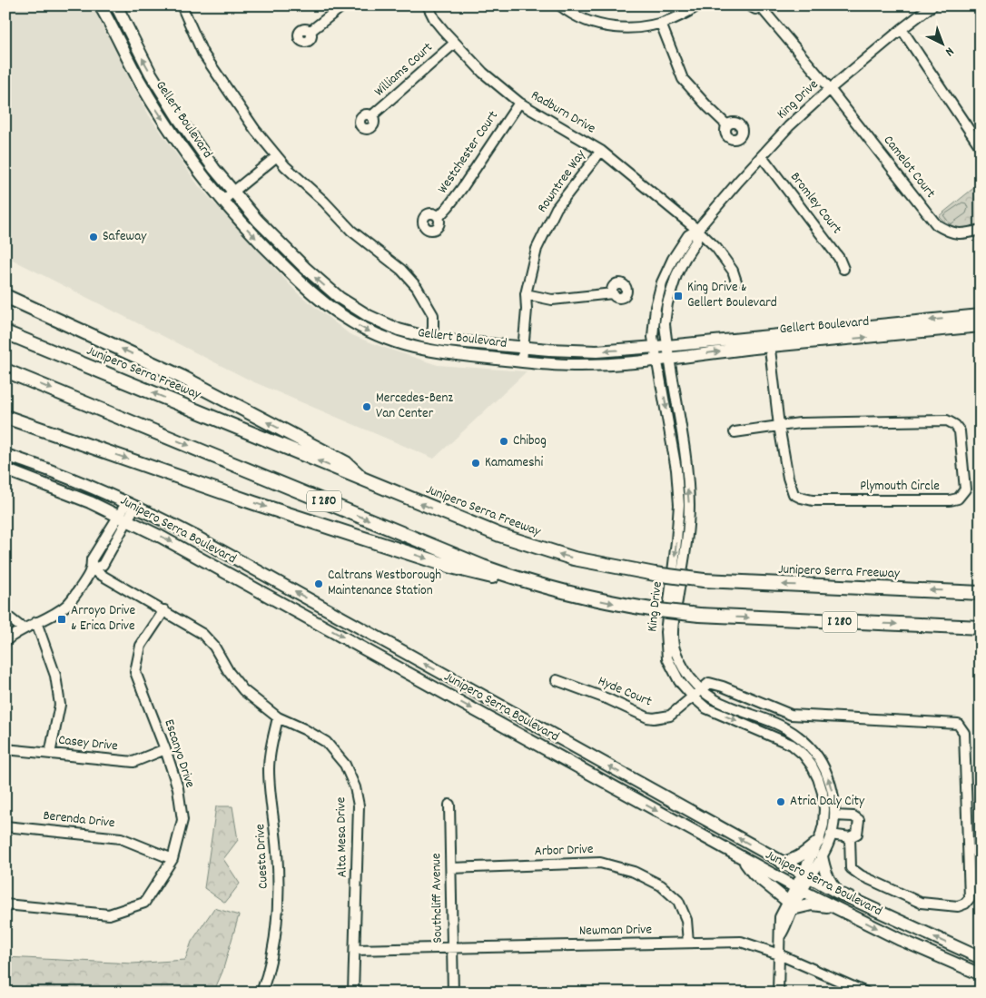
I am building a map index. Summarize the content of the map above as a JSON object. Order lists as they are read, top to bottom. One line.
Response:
{"streets":{"highway":["Junipero Serra Freeway","I 280"],"main road":["Gellert Boulevard","Junipero Serra Boulevard"],"street":["Williams Court","King Drive","Radburn Drive","Westchester Court","Camelot Court","Rowntree Way","Bromley Court","Plymouth Circle","Hyde Court","Casey Drive","Escanyo Drive","Berenda Drive","Alta Mesa Drive","Arbor Drive","Cuesta Drive","Southcliff Avenue","Newman Drive"]},"crossings":[["Williams Court","Radburn Drive"],["King Drive","Radburn Drive"],["King Drive","Gellert Boulevard"],["King Drive","Camelot Court"],["King Drive","Bromley Court"],["King Drive","Junipero Serra Boulevard"],["King Drive","Hyde Court"],["King Drive","Newman Drive"],["Radburn Drive","Westchester Court"],["Radburn Drive","Rowntree Way"],["Gellert Boulevard","Rowntree Way"],["Gellert Boulevard","Plymouth Circle"],["Casey Drive","Escanyo Drive"],["Escanyo Drive","Berenda Drive"],["Escanyo Drive","Alta Mesa Drive"],["Alta Mesa Drive","Cuesta Drive"],["Alta Mesa Drive","Newman Drive"],["Arbor Drive","Southcliff Avenue"],["Arbor Drive","Newman Drive"],["Southcliff Avenue","Newman Drive"]],"places":{"other":["Safeway","Mercedes-Benz Van Center","Chibog","Kamameshi","Caltrans Westborough Maintenance Station","Atria Daly City"],"transit":["King Drive & Gellert Boulevard","Arroyo Drive & Erica Drive"]},"north":"bottom right"}
